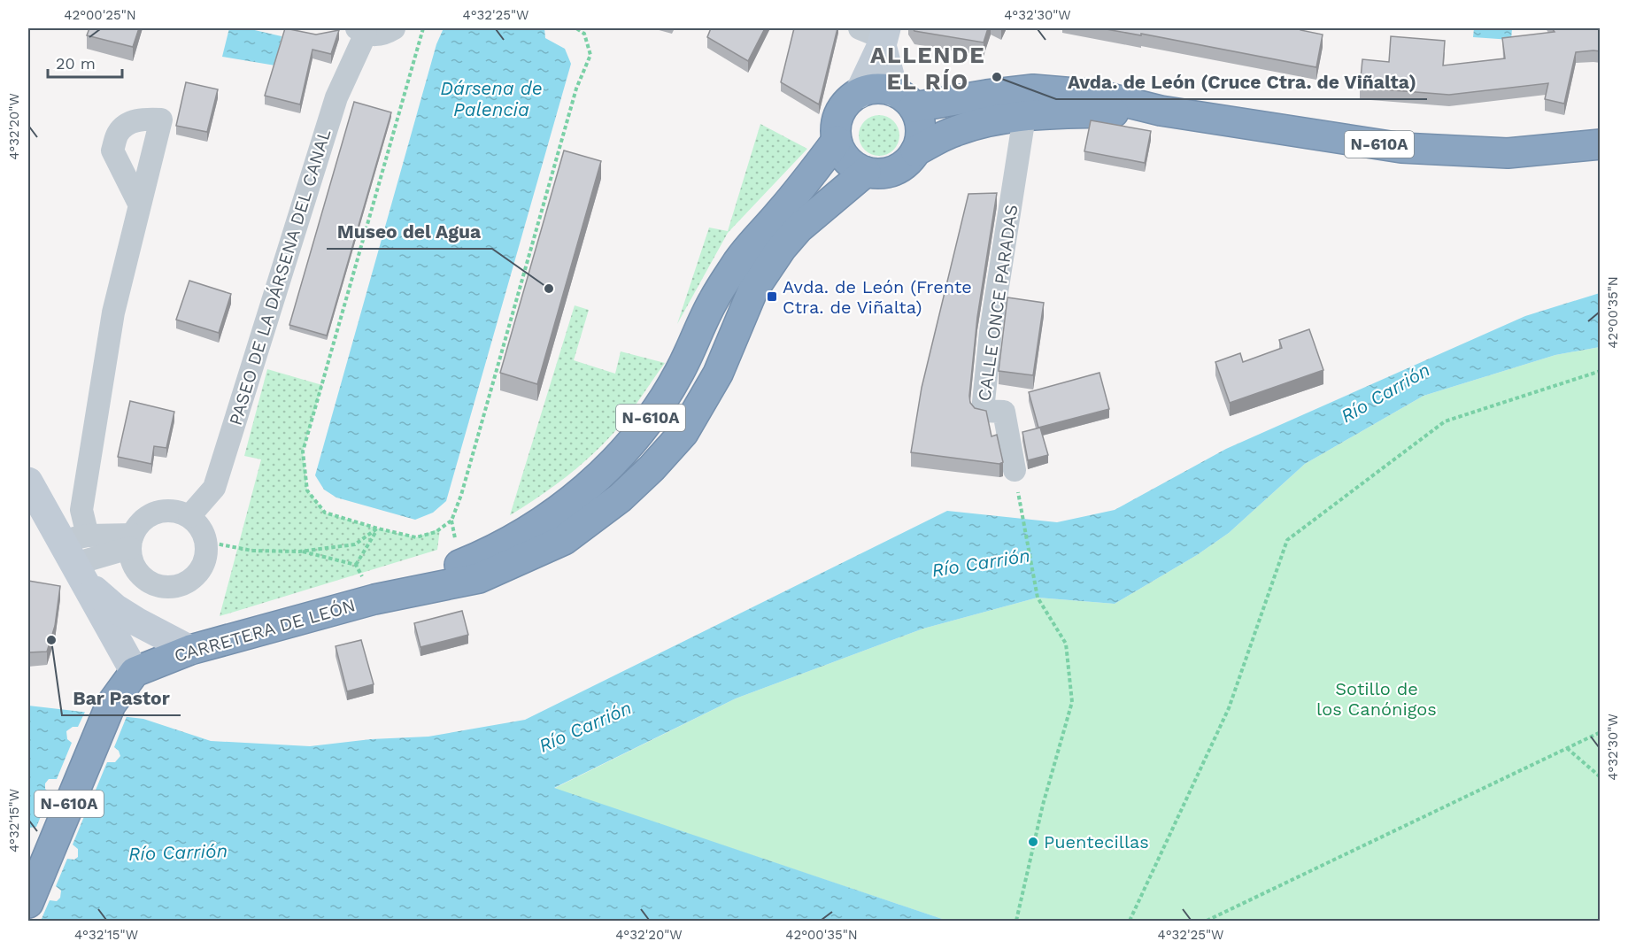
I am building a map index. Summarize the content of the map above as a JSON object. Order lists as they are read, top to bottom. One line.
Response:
{"streets":{"highway":["N-610A","CARRETERA DE LEÓN"],"street":["PASEO DE LA DÁRSENA DEL CANAL","CALLE ONCE PARADAS"]},"crossings":[["N-610A","CALLE ONCE PARADAS"],["N-610A","CARRETERA DE LEÓN"]],"districts":["ALLENDE EL RÍO"],"water":["Dársena de Palencia","Río Carrión"],"parks":["Sotillo de los Canónigos"],"places":{"other":["Avda. de León (Cruce Ctra. de Viñalta)","Museo del Agua","Bar Pastor","Puentecillas"],"transit":["Avda. de León (Frente Ctra. de Viñalta)"]},"scale_bar":"20 m","coordinates":["42°00'25\"N","4°32'25\"W","4°32'30\"W","4°32'20\"W","42°00'35\"N","4°32'15\"W"]}
